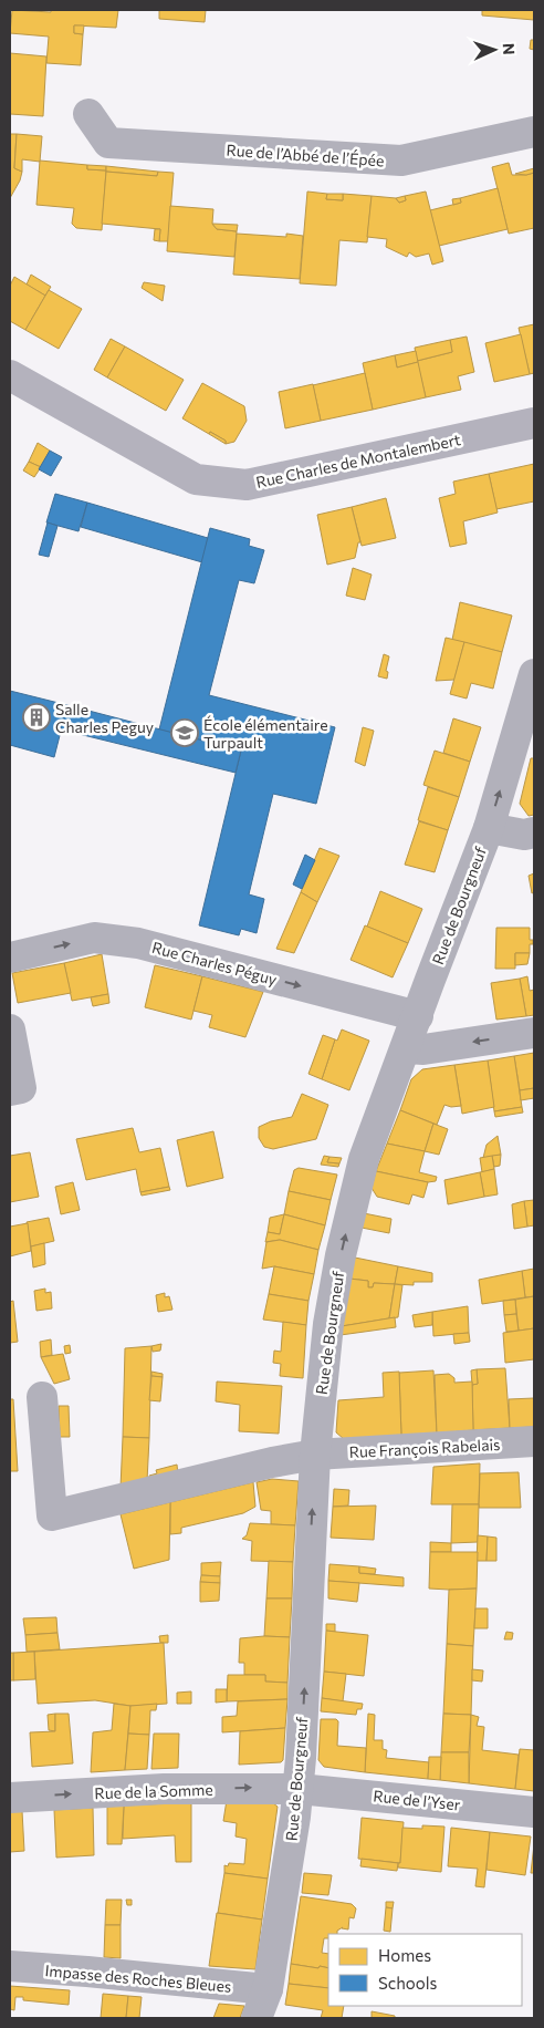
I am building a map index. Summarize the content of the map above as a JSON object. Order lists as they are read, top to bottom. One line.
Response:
{"streets":{"main road":["Rue Charles de Montalembert"],"street":["Rue de l’Abbé de l’Épée","Rue de Bourgneuf","Rue Charles Péguy","Rue François Rabelais","Rue de la Somme","Rue de l’Yser","Impasse des Roches Bleues"]},"crossings":[["Rue de Bourgneuf","Rue Charles Péguy"],["Rue de Bourgneuf","Rue François Rabelais"],["Rue de Bourgneuf","Rue de la Somme"],["Rue de Bourgneuf","Rue de l’Yser"],["Rue de Bourgneuf","Impasse des Roches Bleues"],["Rue de la Somme","Rue de l’Yser"]],"one_way":["Rue de Bourgneuf","Rue Charles Péguy","Rue de la Somme"],"places":{"building":["Salle Charles Peguy"],"school or university":["École élémentaire Turpault"]},"legend":["Homes","Schools"],"north":"right"}
